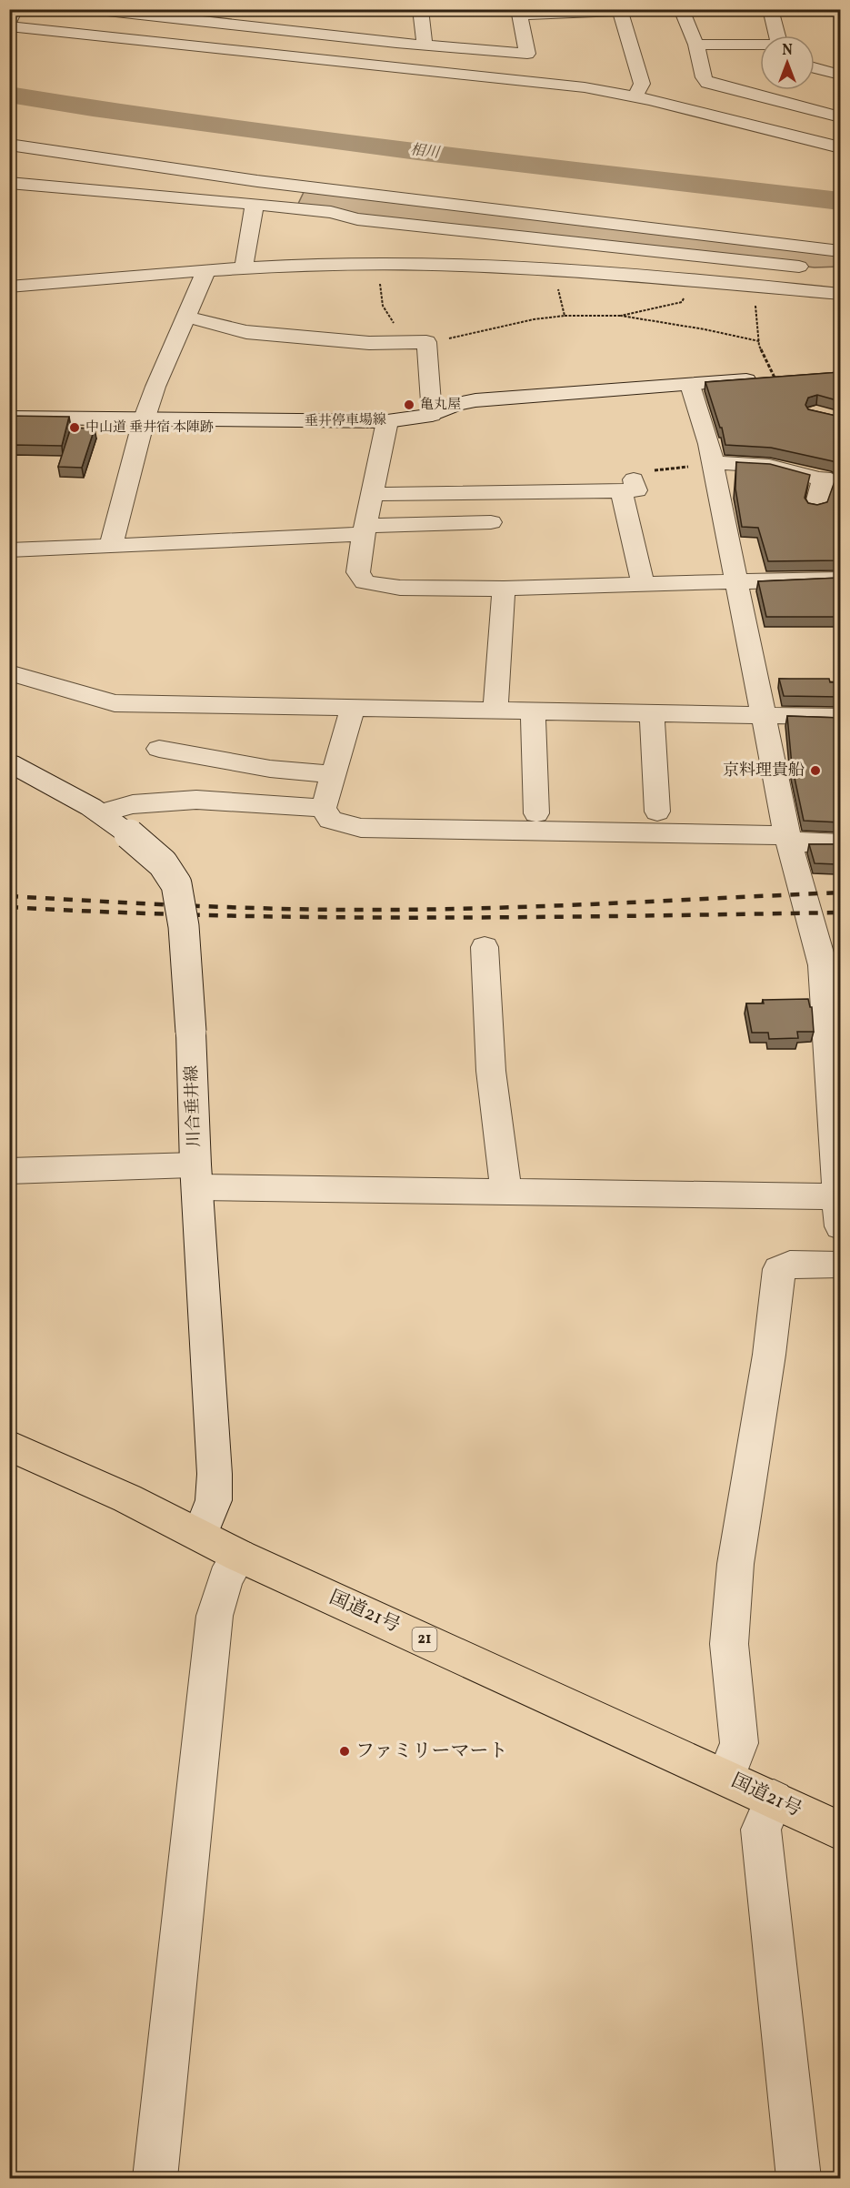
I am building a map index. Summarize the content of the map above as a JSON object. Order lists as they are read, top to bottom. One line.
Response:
{"streets":{"highway":["国道21号","21"],"street":["垂井停車場線","川合垂井線"]},"crossings":[["川合垂井線","国道21号"]],"water":["相川"],"places":["亀丸屋","中山道 垂井宿 本陣跡","京料理貴船","ファミリーマート"],"north":"top"}
